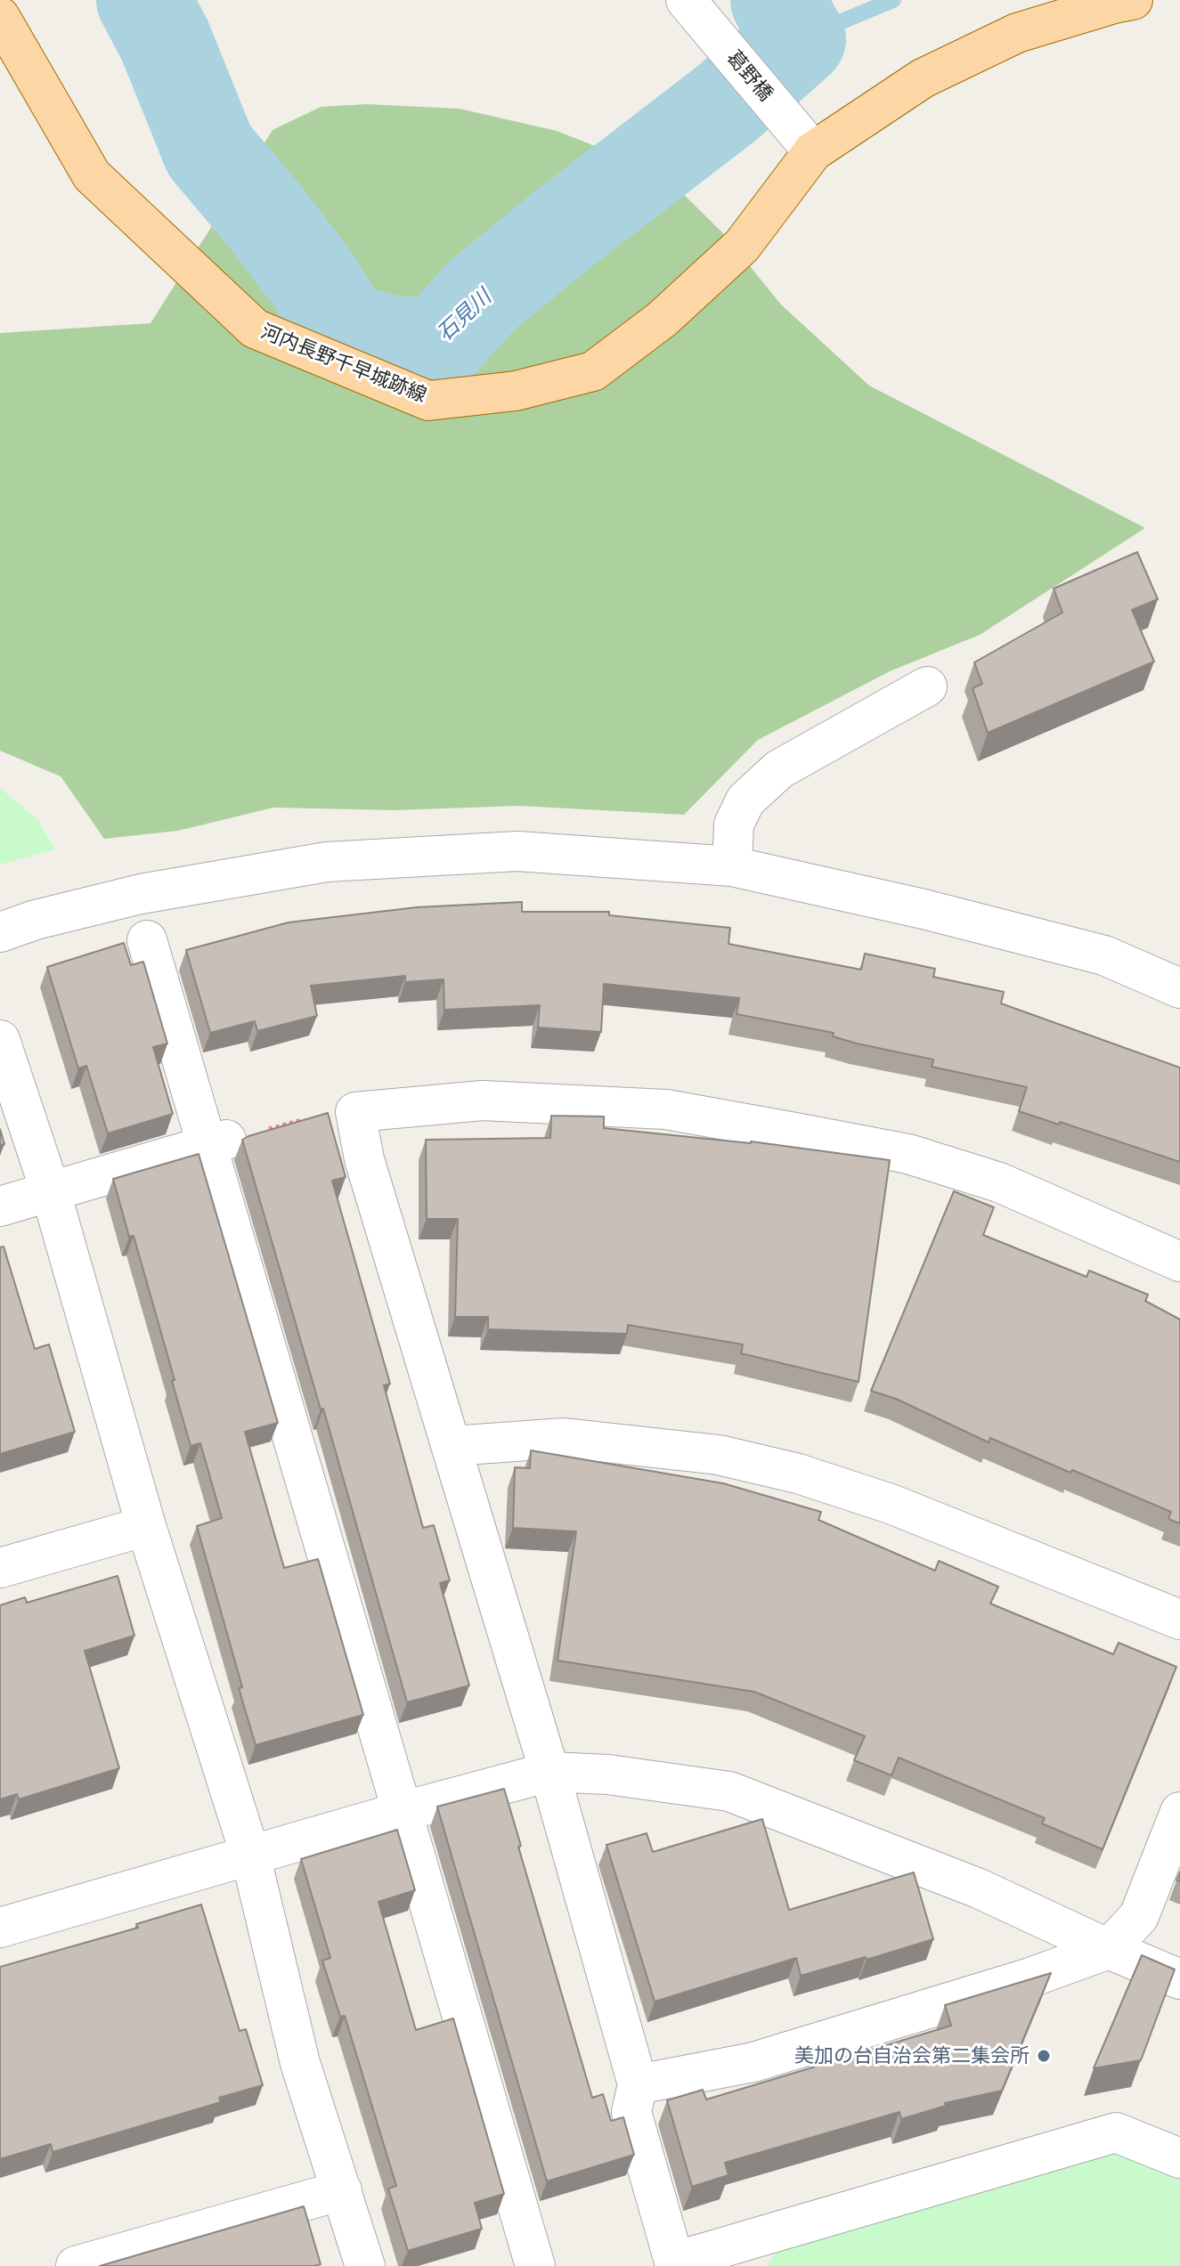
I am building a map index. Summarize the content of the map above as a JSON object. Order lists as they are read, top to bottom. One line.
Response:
{"streets":{"main road":["河内長野千早城跡線"],"street":["葛野橋"]},"crossings":[["葛野橋","河内長野千早城跡線"]],"water":["石見川"],"places":["美加の台自治会第二集会所"]}
